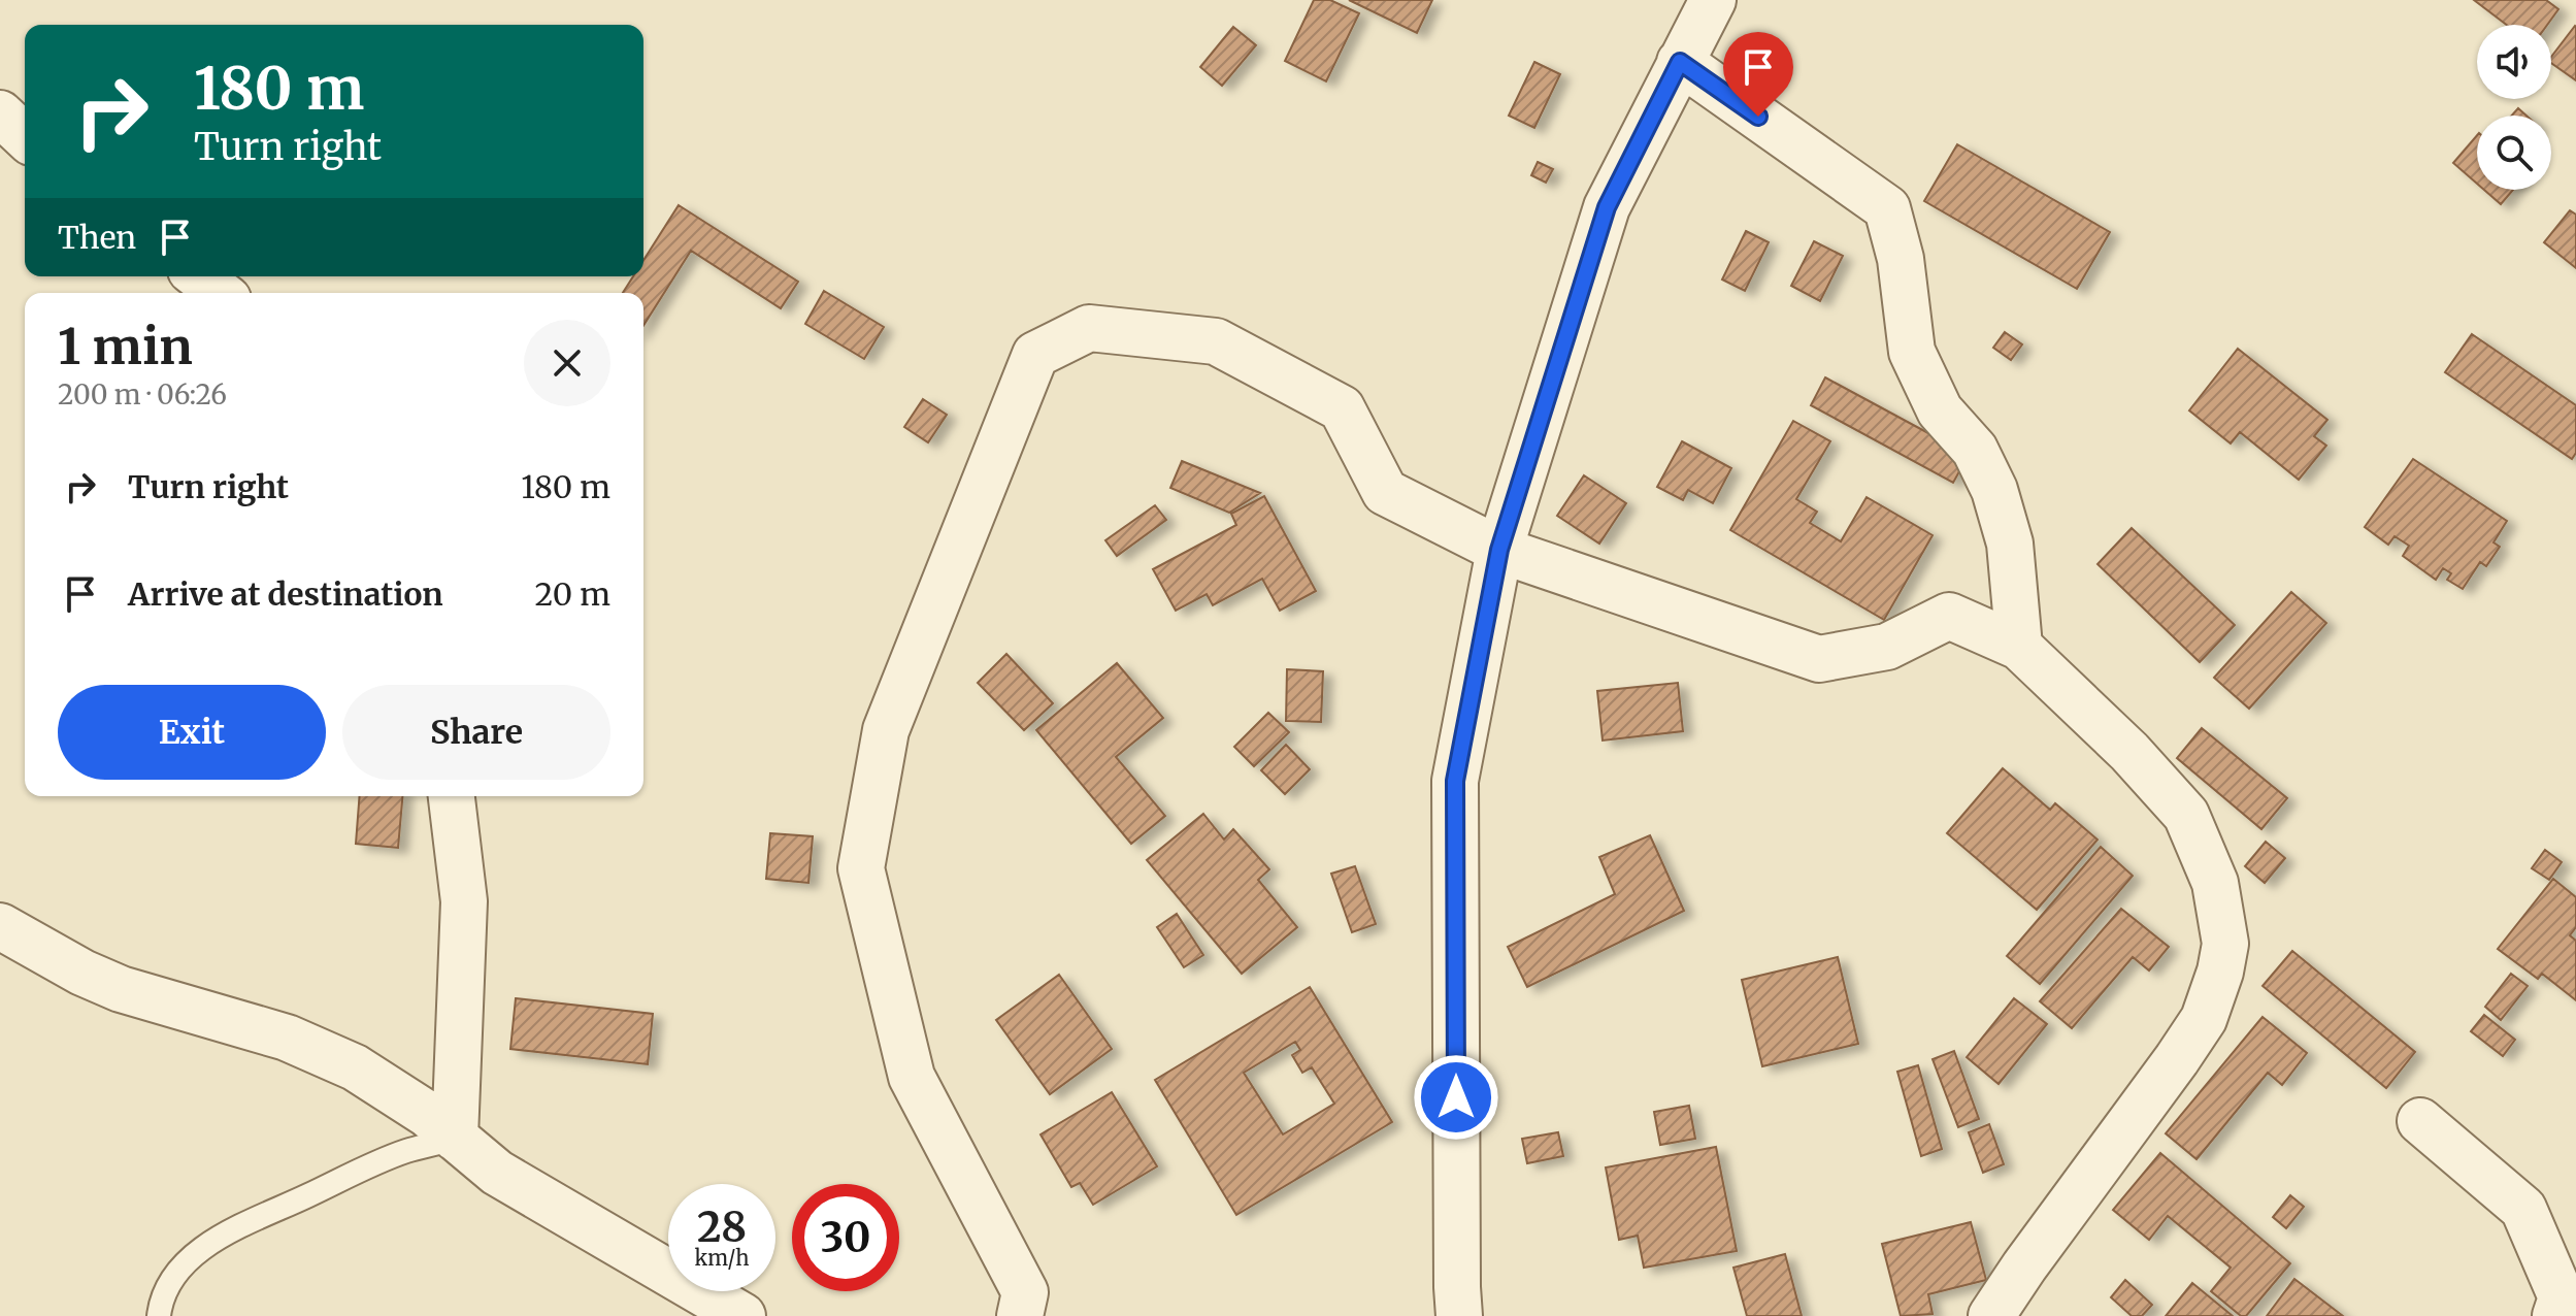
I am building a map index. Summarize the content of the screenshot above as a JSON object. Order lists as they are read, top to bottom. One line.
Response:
{"page":{"turn":["180 m","Turn right"],"then":"Then","heading":["1 min","200 m · 06:26"],"list":[{"name":"Turn right","value":"180 m"},{"name":"Arrive at destination","value":"20 m"}],"buttons":["Exit","Share"],"speed":"28 km/h","limit":"30"}}
